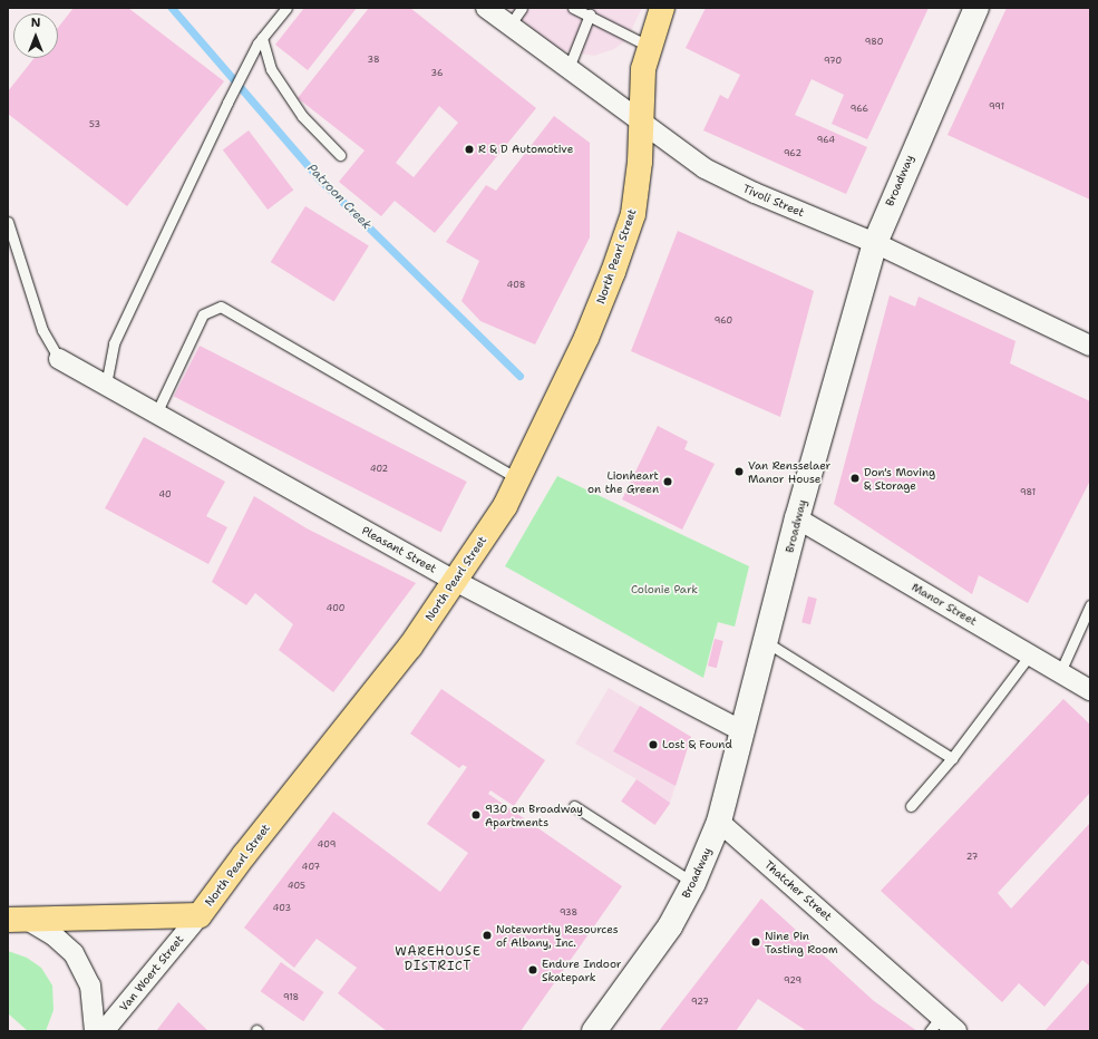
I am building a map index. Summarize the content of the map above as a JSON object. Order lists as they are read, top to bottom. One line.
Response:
{"streets":{"main road":["North Pearl Street"],"street":["Broadway","Tivoli Street","Pleasant Street","Manor Street","Thatcher Street","Van Woert Street"]},"crossings":[["Broadway","Tivoli Street"],["Broadway","Pleasant Street"],["Broadway","Manor Street"],["Broadway","Thatcher Street"],["Tivoli Street","North Pearl Street"],["North Pearl Street","Pleasant Street"],["North Pearl Street","Van Woert Street"]],"districts":["WAREHOUSE DISTRICT"],"water":["Patroon Creek"],"parks":["Colonie Park"],"places":["R & D Automotive","Van Rensselaer Manor House","Don's Moving & Storage","Lionheart on the Green","Lost & Found","930 on Broadway Apartments","Noteworthy Resources of Albany, Inc.","Nine Pin Tasting Room","Endure Indoor Skatepark"],"house_numbers":["980","38","970","36","991","966","53","964","962","408","960","402","981","40","400","409","27","407","405","403","938","929","918","927"],"north":"top"}
